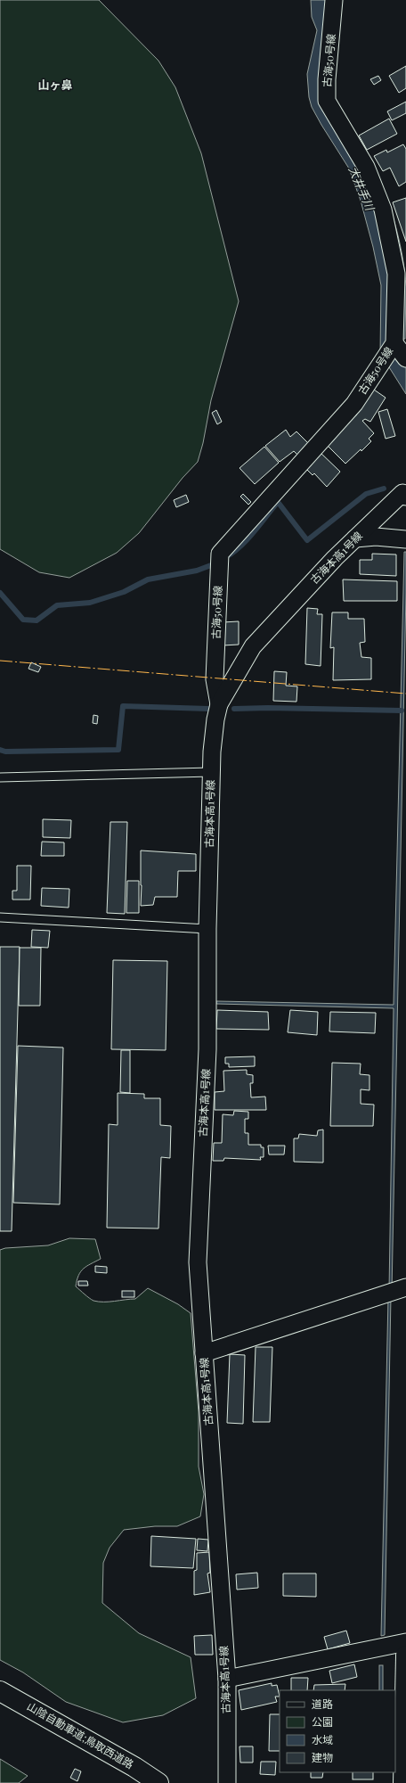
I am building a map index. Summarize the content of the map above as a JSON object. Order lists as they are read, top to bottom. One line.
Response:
{"streets":{"main road":["山陰自動車道;鳥取西道路"],"street":["古海50号線","古海本高1号線"]},"crossings":[["古海50号線","古海本高1号線"]],"districts":["山ヶ鼻"],"water":["大井手川"],"legend":["道路","公園","水域","建物"]}
